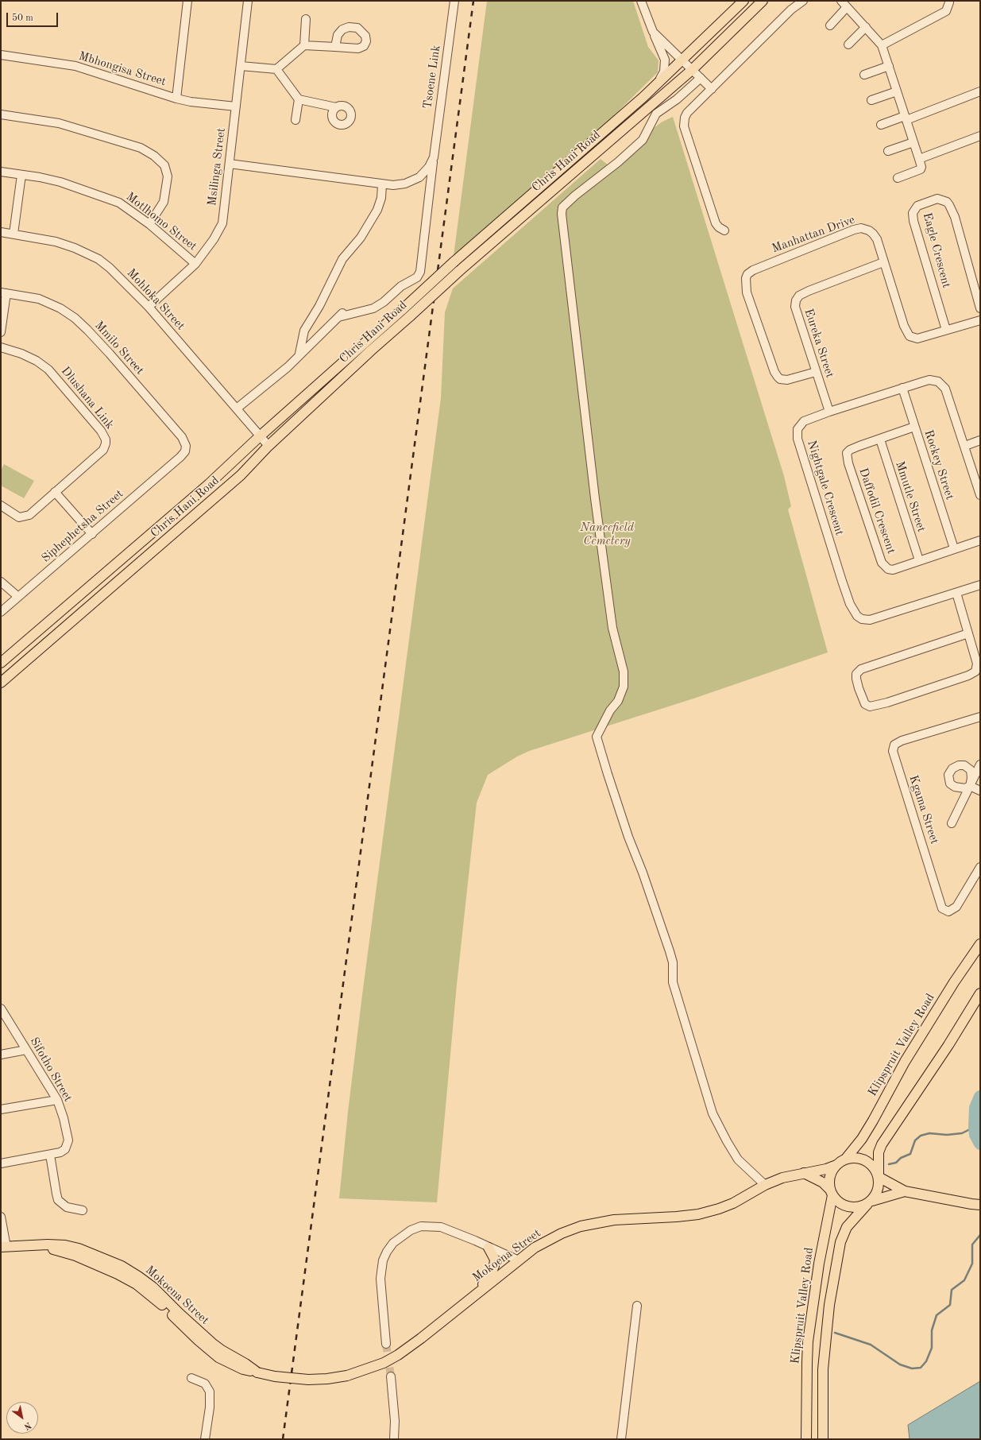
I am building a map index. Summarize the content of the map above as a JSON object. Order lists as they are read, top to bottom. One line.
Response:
{"streets":{"main road":["Chris Hani Road","Klipspruit Valley Road","Mokoena Street"],"street":["Mbhongisa Street","Tsoene Link","Msilinga Street","Motlhomo Street","Manhattan Drive","Eagle Crescent","Mohloka Street","Eureka Street","Mmilo Street","Dlushana Link","Rockey Street","Nightgale Crescent","Mmutle Street","Daffodil Crescent","Siphephetsha Street","Kgama Street","Sifotho Street"]},"crossings":[["Mbhongisa Street","Msilinga Street"],["Chris Hani Road","Mohloka Street"],["Msilinga Street","Motlhomo Street"],["Msilinga Street","Mohloka Street"],["Manhattan Drive","Eagle Crescent"],["Manhattan Drive","Eureka Street"],["Eureka Street","Nightgale Crescent"],["Mmilo Street","Siphephetsha Street"],["Rockey Street","Nightgale Crescent"],["Rockey Street","Daffodil Crescent"],["Mmutle Street","Daffodil Crescent"],["Klipspruit Valley Road","Mokoena Street"]],"parks":["Nancefield Cemetery"],"scale_bar":"50 m","north":"bottom right"}
